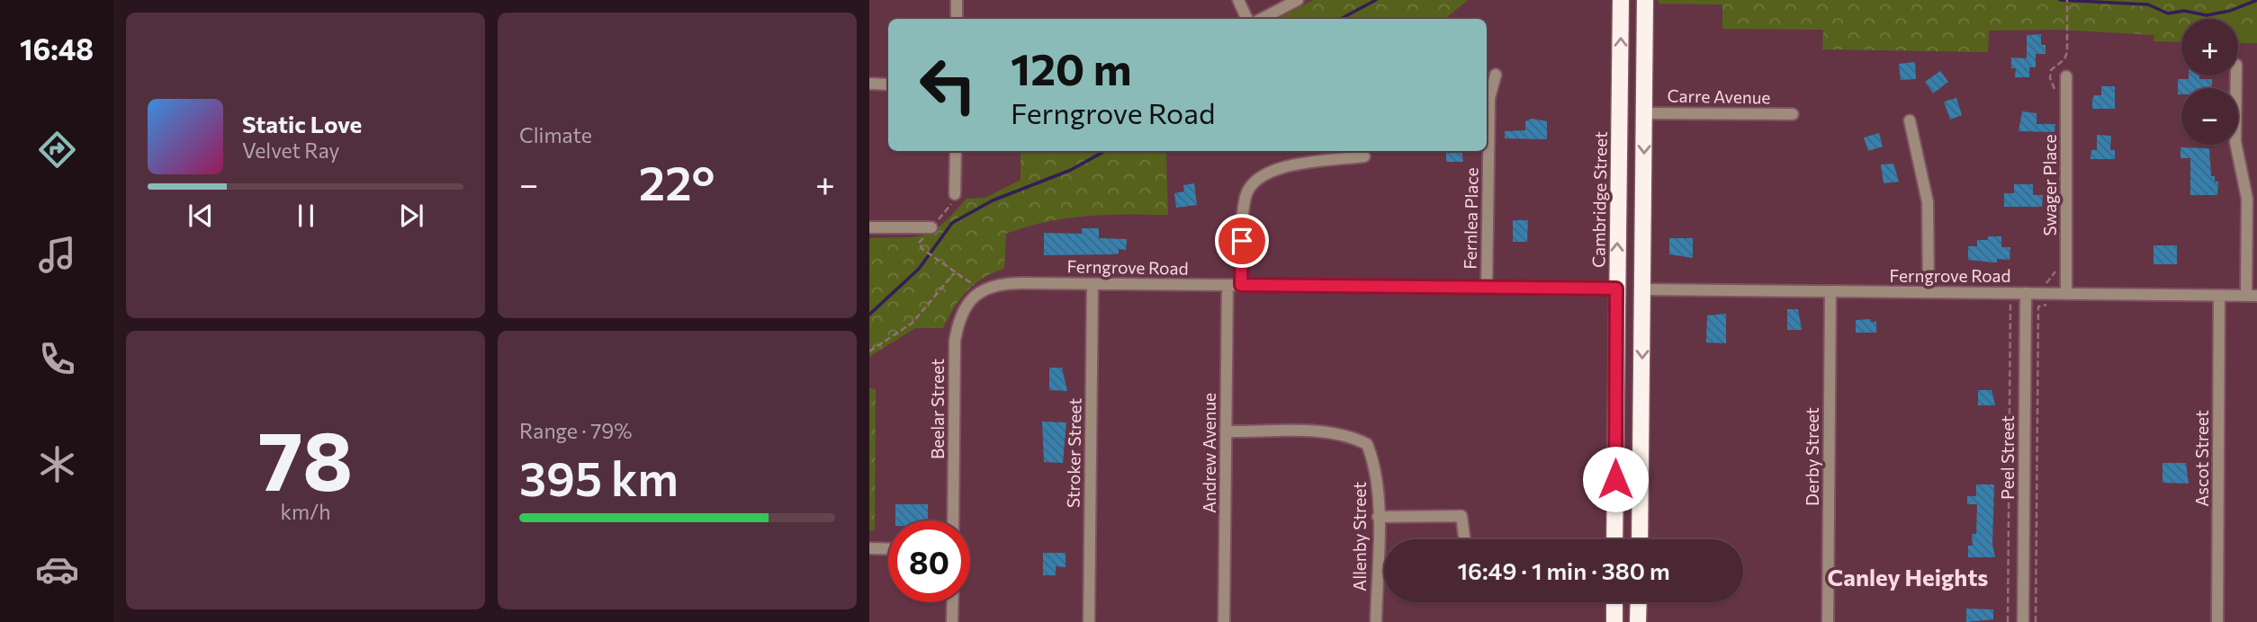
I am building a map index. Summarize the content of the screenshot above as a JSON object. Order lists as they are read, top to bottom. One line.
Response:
{"streets":{"highway":["Cambridge Street"],"street":["Carre Avenue","Swager Place","Fernlea Place","Ferngrove Road","Beelar Street","Stroker Street","Andrew Avenue","Derby Street","Peel Street","Ascot Street","Allenby Street"]},"crossings":[["Swager Place","Ferngrove Road"],["Cambridge Street","Ferngrove Road"],["Fernlea Place","Ferngrove Road"],["Ferngrove Road","Beelar Street"],["Ferngrove Road","Stroker Street"],["Ferngrove Road","Andrew Avenue"],["Ferngrove Road","Derby Street"],["Ferngrove Road","Peel Street"],["Ferngrove Road","Ascot Street"],["Andrew Avenue","Allenby Street"]],"districts":["Canley Heights"],"page":{"tabs":"16:48","tile":["Climate",["78","km/h"],["Range · 79%","395 km"]],"map_buttons":["+","−"],"turn":["120 m","Ferngrove Road"],"song":["Static Love","Velvet Ray"],"heat":["−","22°","+"],"limit":"80","trip":"16:49 · 1 min · 380 m"}}
